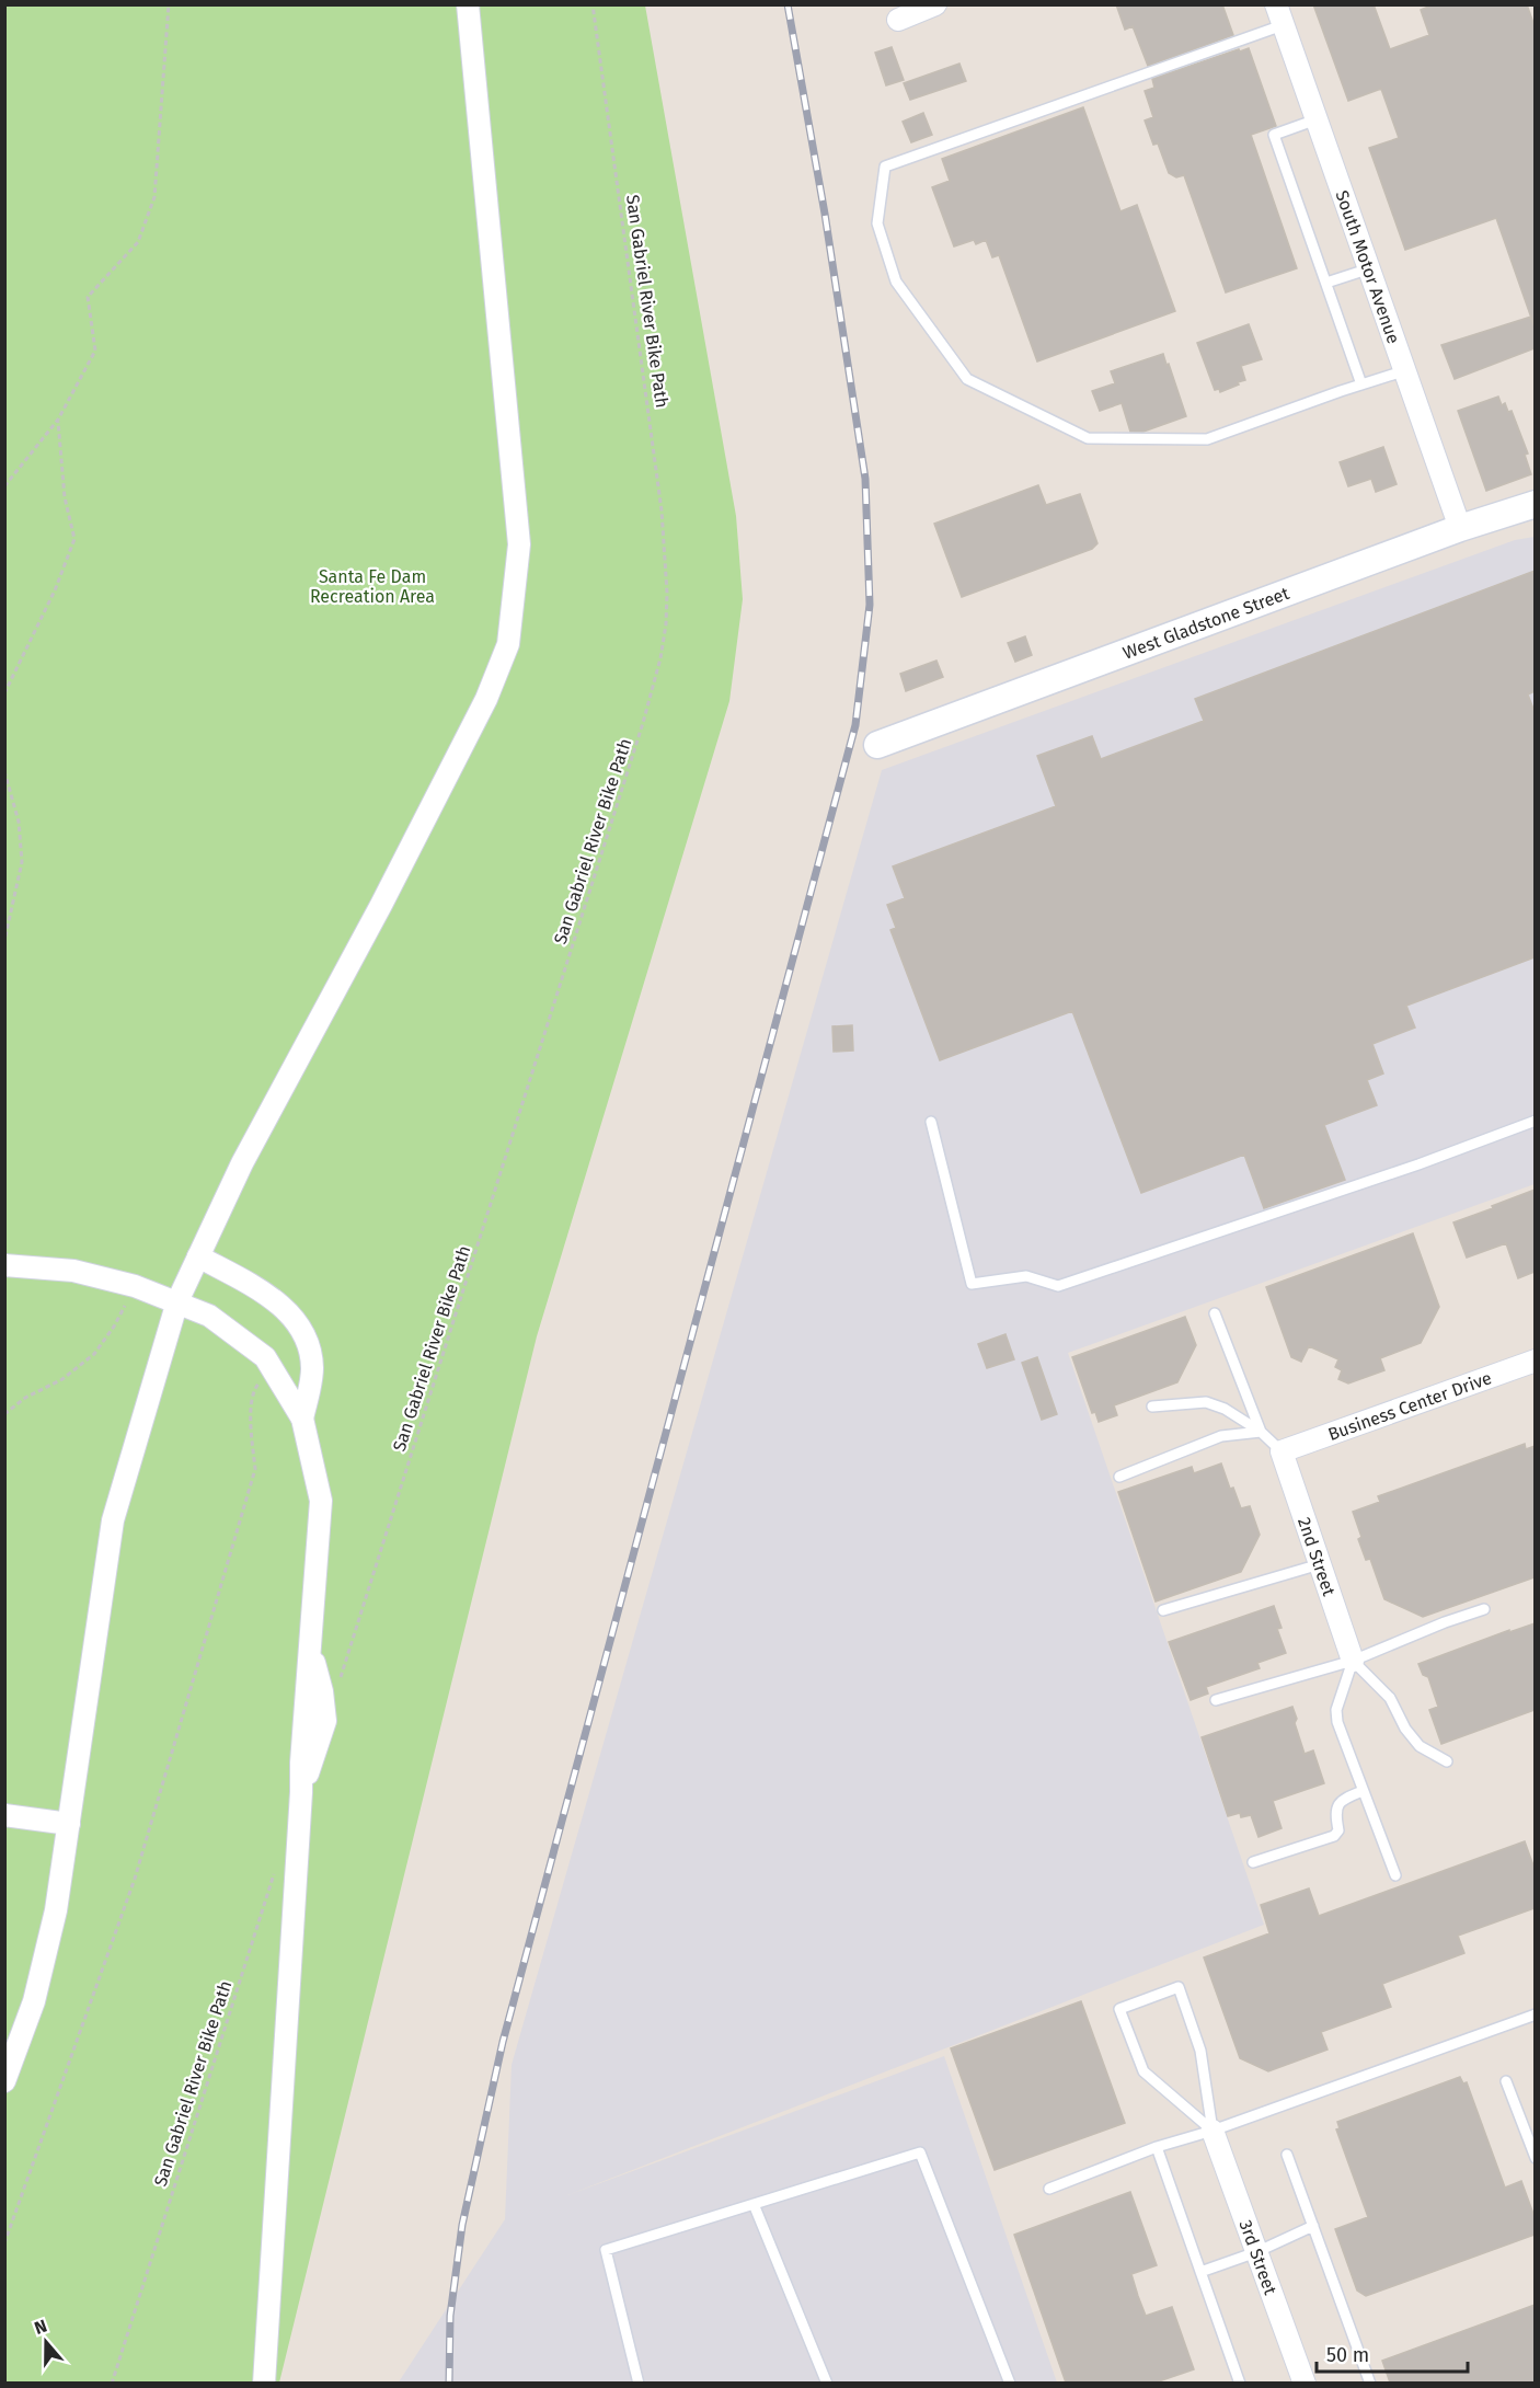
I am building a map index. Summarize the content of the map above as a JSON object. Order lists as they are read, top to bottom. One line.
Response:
{"streets":{"street":["South Motor Avenue","West Gladstone Street","Business Center Drive","2nd Street","3rd Street"],"path":["San Gabriel River Bike Path"]},"crossings":[["South Motor Avenue","West Gladstone Street"],["Business Center Drive","2nd Street"]],"parks":["Santa Fe Dam Recreation Area"],"scale_bar":"50 m","north":"top"}
